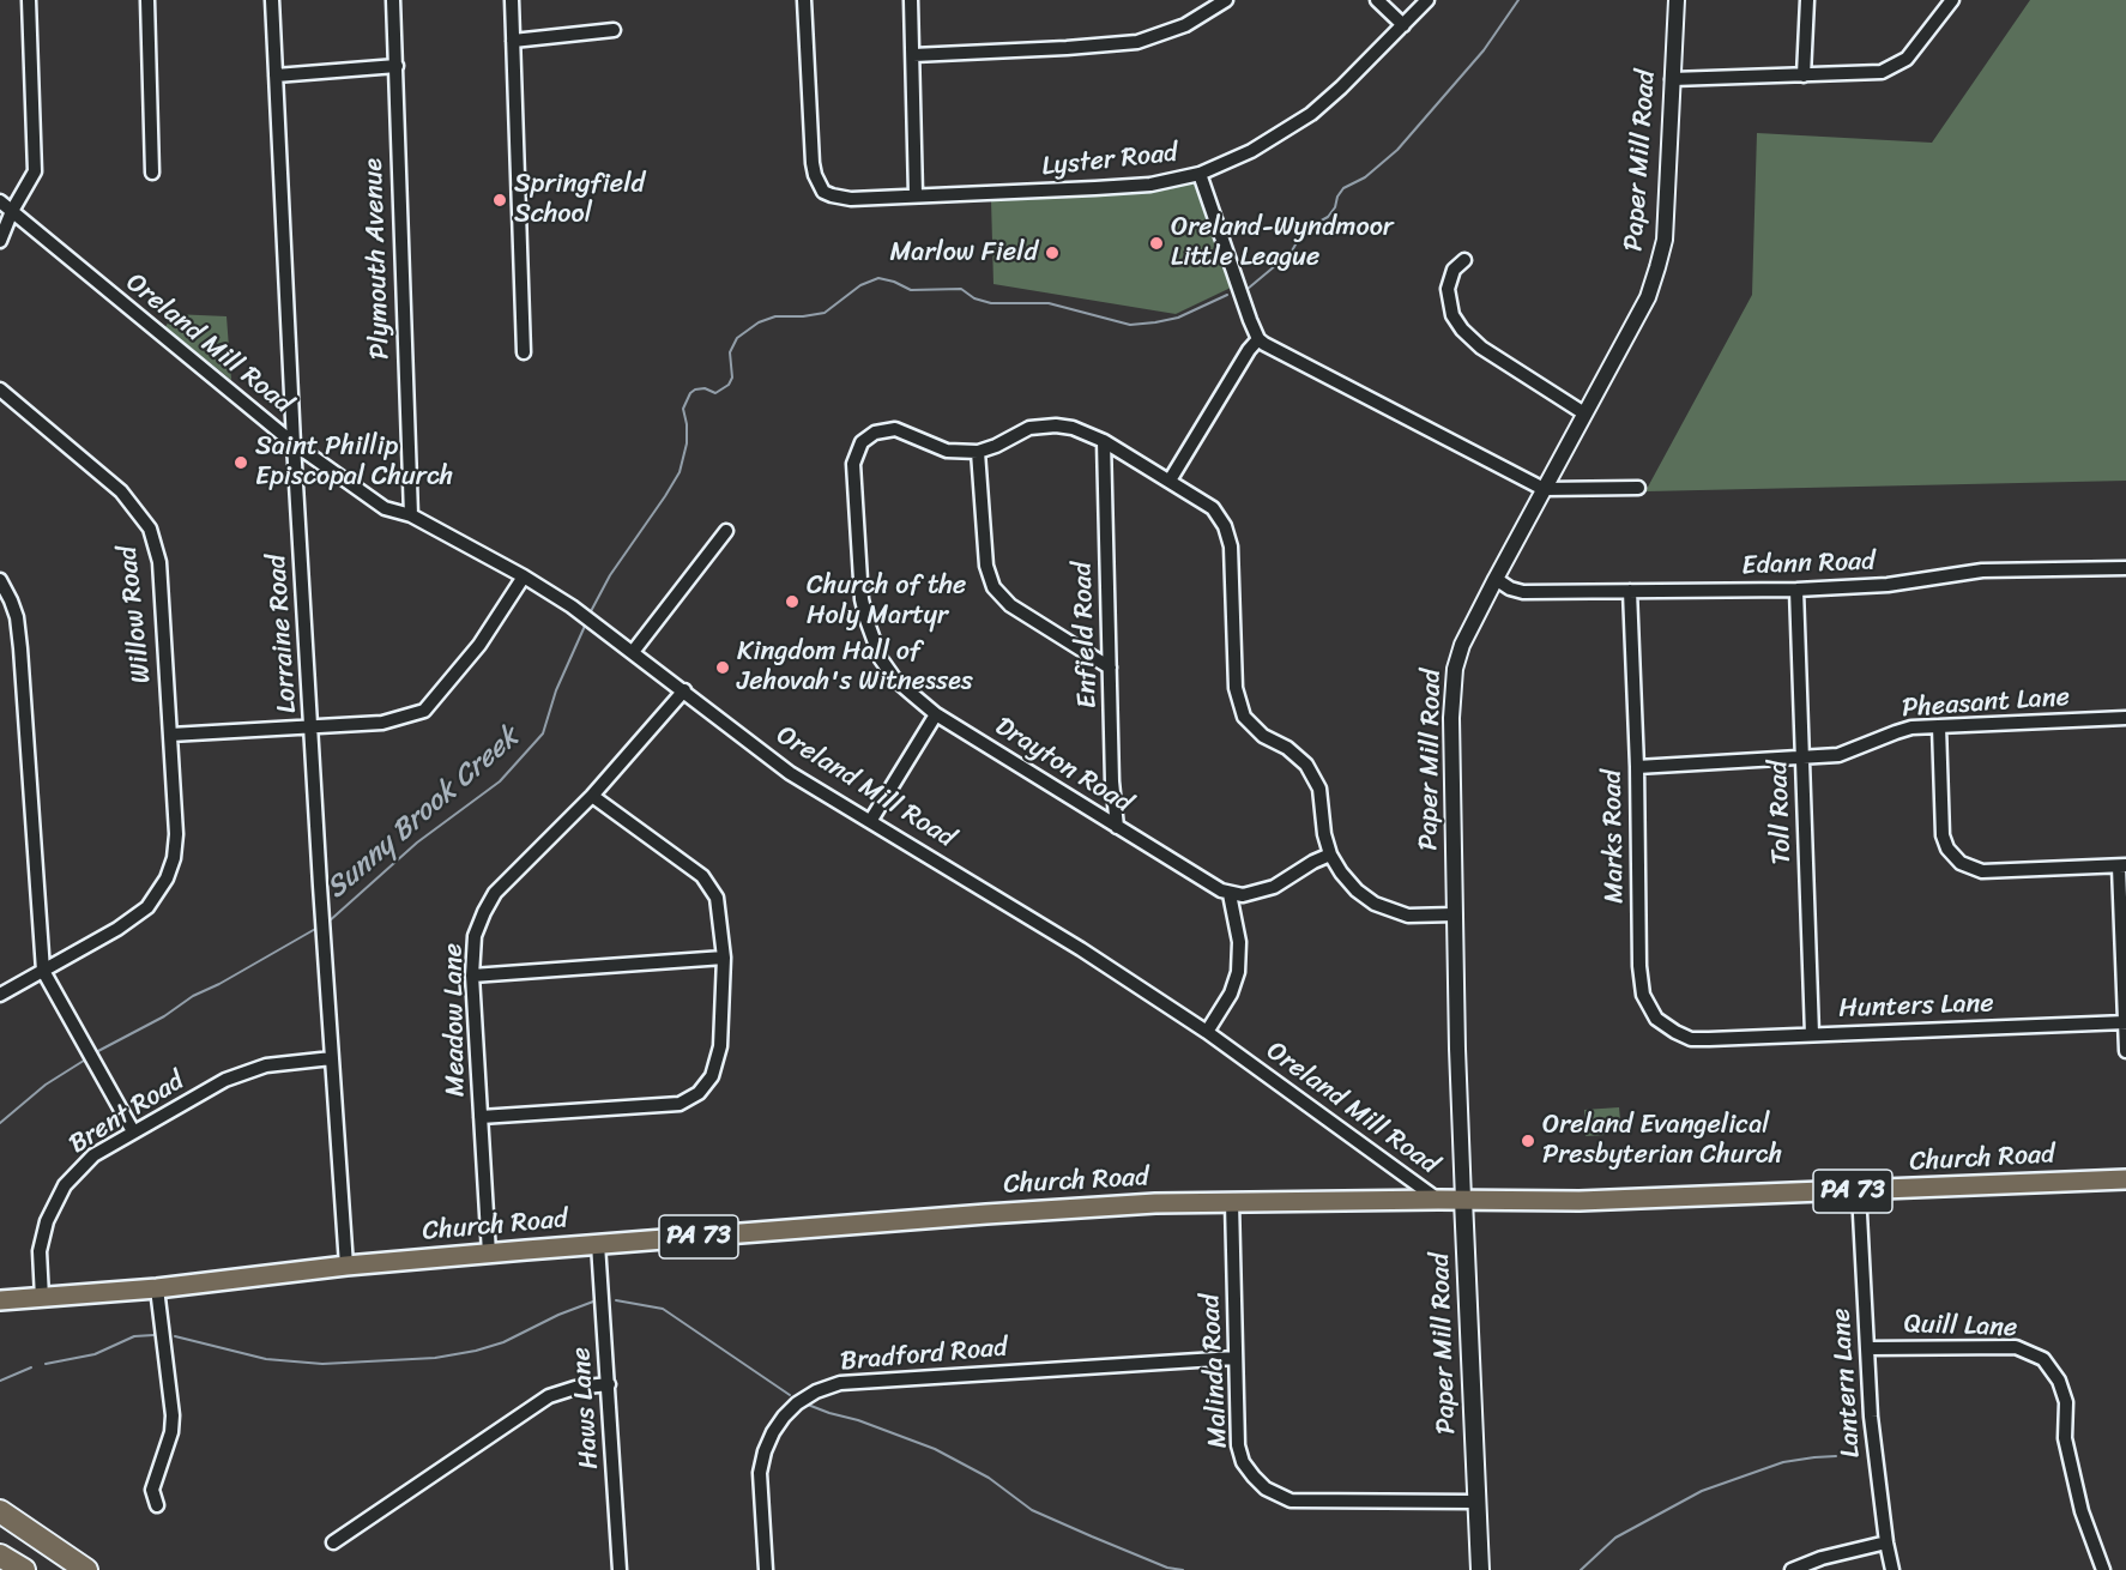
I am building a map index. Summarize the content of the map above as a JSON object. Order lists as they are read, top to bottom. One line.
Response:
{"streets":{"main road":["Paper Mill Road","Church Road","PA 73"],"street":["Lyster Road","Plymouth Avenue","Oreland Mill Road","Edann Road","Willow Road","Lorraine Road","Enfield Road","Pheasant Lane","Drayton Road","Toll Road","Marks Road","Hunters Lane","Meadow Lane","Brent Road","Quill Lane","Bradford Road","Malinda Road","Lantern Lane","Haws Lane"]},"crossings":[["Paper Mill Road","Edann Road"],["Paper Mill Road","Church Road"],["Paper Mill Road","Malinda Road"],["Plymouth Avenue","Oreland Mill Road"],["Oreland Mill Road","Lorraine Road"],["Oreland Mill Road","Meadow Lane"],["Oreland Mill Road","Church Road"],["Edann Road","Toll Road"],["Edann Road","Marks Road"],["Lorraine Road","Brent Road"],["Lorraine Road","Church Road"],["Enfield Road","Drayton Road"],["Pheasant Lane","Toll Road"],["Pheasant Lane","Marks Road"],["Toll Road","Hunters Lane"],["Marks Road","Hunters Lane"],["Meadow Lane","Church Road"],["Brent Road","Church Road"],["Church Road","Malinda Road"],["Church Road","Lantern Lane"],["Church Road","Haws Lane"],["Quill Lane","Lantern Lane"],["Bradford Road","Malinda Road"]],"water":["Sunny Brook Creek"],"places":["Springfield School","Oreland-Wyndmoor Little League","Marlow Field","Saint Phillip Episcopal Church","Church of the Holy Martyr","Kingdom Hall of Jehovah's Witnesses","Oreland Evangelical Presbyterian Church"]}
